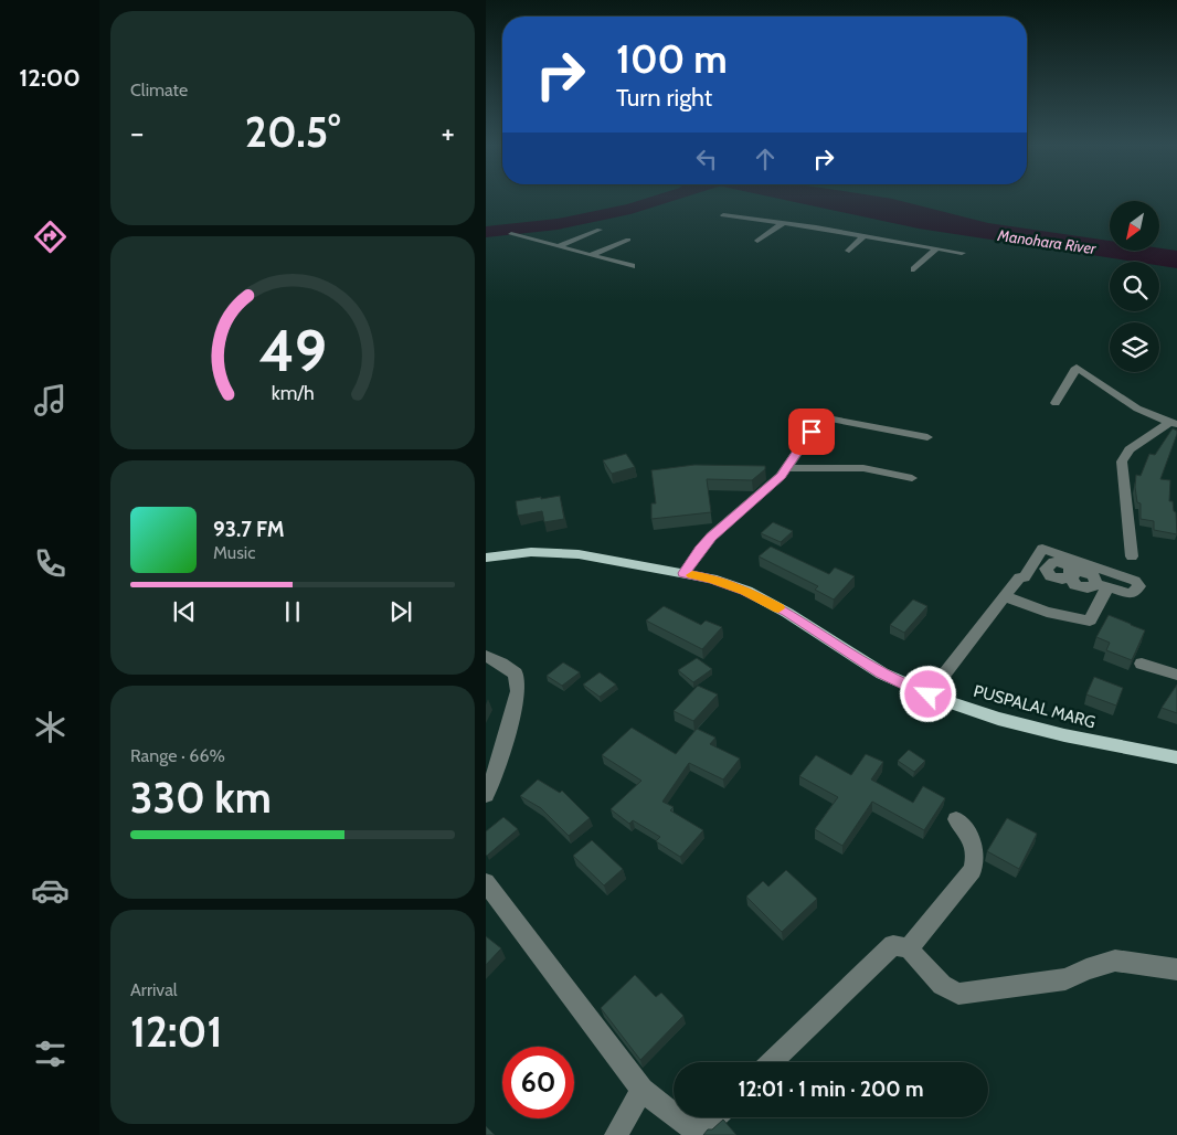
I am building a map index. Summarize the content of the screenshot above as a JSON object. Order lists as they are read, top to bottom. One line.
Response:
{"streets":{"main road":["PUSPALAL MARG"]},"water":["Manohara River"],"north":"bottom left","page":{"tabs":"12:00","tile":["Climate",["Range · 66%","330 km"],["Arrival","12:01"]],"turn":["100 m","Turn right"],"heat":["−","20.5°","+"],"song":["93.7 FM","Music"],"limit":"60","trip":"12:01 · 1 min · 200 m","gauge":["49","km/h"]}}
